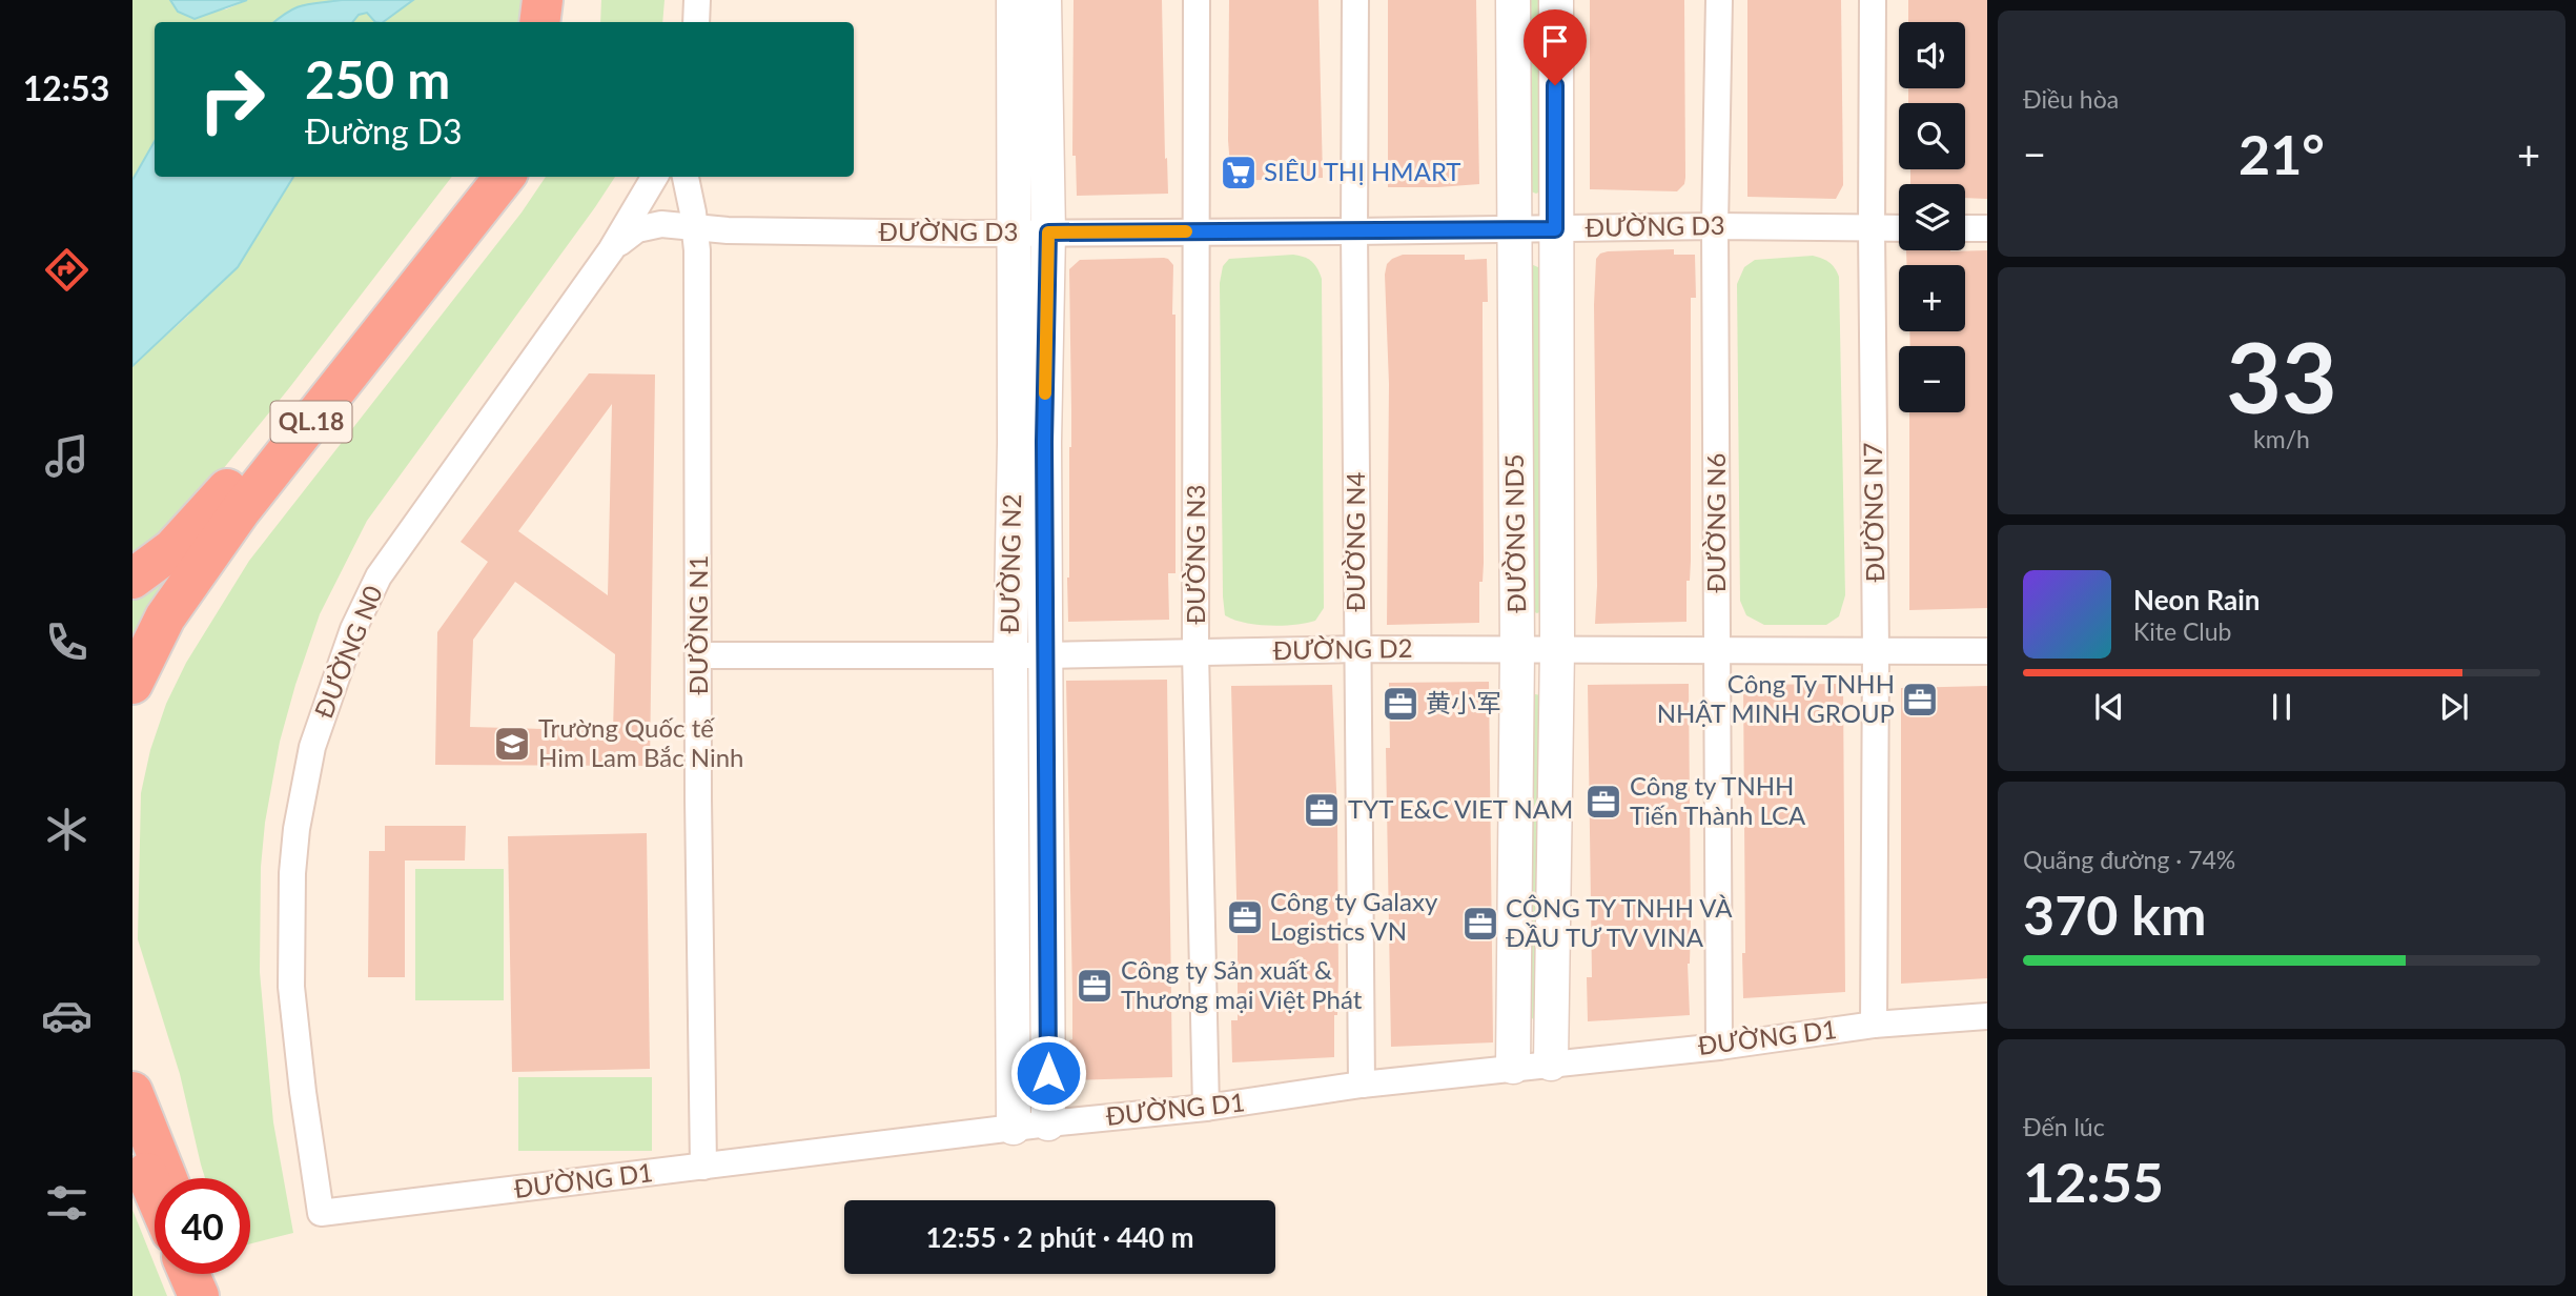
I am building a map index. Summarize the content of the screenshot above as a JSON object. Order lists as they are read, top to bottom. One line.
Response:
{"streets":{"highway":["QL.18"],"street":["ĐƯỜNG D3","ĐƯỜNG N7","ĐƯỜNG N6","ĐƯỜNG ND5","ĐƯỜNG N4","ĐƯỜNG N3","ĐƯỜNG N2","ĐƯỜNG N1","ĐƯỜNG D2","ĐƯỜNG N0","ĐƯỜNG D1"]},"crossings":[["ĐƯỜNG D3","ĐƯỜNG N7"],["ĐƯỜNG D3","ĐƯỜNG N6"],["ĐƯỜNG D3","ĐƯỜNG ND5"],["ĐƯỜNG D3","ĐƯỜNG N4"],["ĐƯỜNG D3","ĐƯỜNG N3"],["ĐƯỜNG D3","ĐƯỜNG N2"],["ĐƯỜNG D3","ĐƯỜNG N1"],["ĐƯỜNG D3","ĐƯỜNG N0"],["ĐƯỜNG N7","ĐƯỜNG D2"],["ĐƯỜNG N7","ĐƯỜNG D1"],["ĐƯỜNG N6","ĐƯỜNG D2"],["ĐƯỜNG N6","ĐƯỜNG D1"],["ĐƯỜNG ND5","ĐƯỜNG D2"],["ĐƯỜNG ND5","ĐƯỜNG D1"],["ĐƯỜNG N4","ĐƯỜNG D2"],["ĐƯỜNG N4","ĐƯỜNG D1"],["ĐƯỜNG N3","ĐƯỜNG D2"],["ĐƯỜNG N3","ĐƯỜNG D1"],["ĐƯỜNG N2","ĐƯỜNG D2"],["ĐƯỜNG N2","ĐƯỜNG D1"],["ĐƯỜNG N1","ĐƯỜNG D2"],["ĐƯỜNG N1","ĐƯỜNG D1"],["ĐƯỜNG N0","ĐƯỜNG D1"]],"places":{"supermarket":["SIÊU THỊ HMART"],"office":["Công Ty TNHH NHẬT MINH GROUP","黄小军","Công ty TNHH Tiến Thành LCA","TYT E&C VIET NAM","Công ty Galaxy Logistics VN","CÔNG TY TNHH VÀ ĐẦU TƯ TV VINA","Công ty Sản xuất & Thương mại Việt Phát"],"school or university":["Trường Quốc tế Him Lam Bắc Ninh"]},"page":{"tabs":"12:53","tile":["Điều hòa",["33","km/h"],["Quãng đường · 74%","370 km"],["Đến lúc","12:55"]],"map_buttons":["+","−"],"turn":["250 m","Đường D3"],"heat":["−","21°","+"],"song":["Neon Rain","Kite Club"],"limit":"40","trip":"12:55 · 2 phút · 440 m"}}
